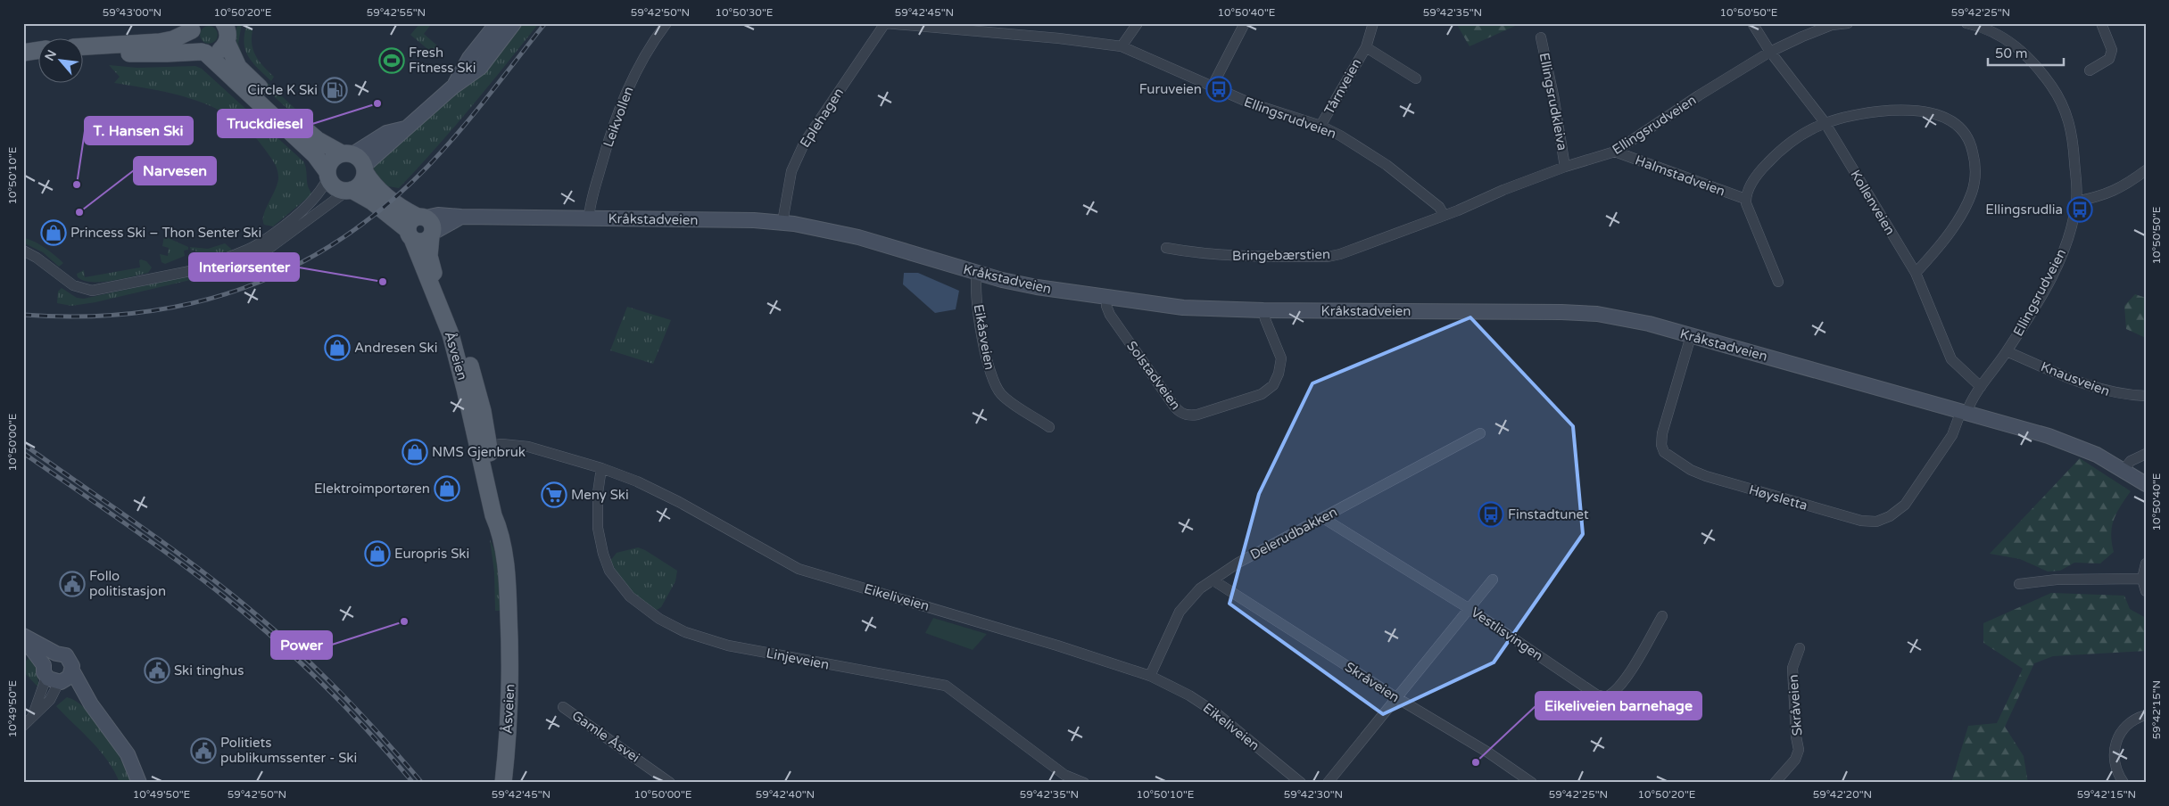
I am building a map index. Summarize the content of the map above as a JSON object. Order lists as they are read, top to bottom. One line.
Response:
{"streets":{"main road":["Kråkstadveien","Åsveien"],"street":["Tårnveien","Ellingsrudkleiva","Leikvollen","Eplehagen","Ellingsrudveien","Halmstadveien","Kollenveien","Bringebærstien","Eikåsveien","Solstadveien","Knausveien","Høysletta","Delerudbakken","Eikeliveien","Vestlisvingen","Linjeveien","Skråveien","Gamle Åsvei"]},"crossings":[["Tårnveien","Ellingsrudveien"],["Ellingsrudkleiva","Ellingsrudveien"],["Leikvollen","Kråkstadveien"],["Eplehagen","Ellingsrudveien"],["Eplehagen","Kråkstadveien"],["Ellingsrudveien","Halmstadveien"],["Ellingsrudveien","Kollenveien"],["Ellingsrudveien","Kråkstadveien"],["Ellingsrudveien","Bringebærstien"],["Ellingsrudveien","Knausveien"],["Ellingsrudveien","Høysletta"],["Kråkstadveien","Eikåsveien"],["Kråkstadveien","Åsveien"],["Kråkstadveien","Solstadveien"],["Kråkstadveien","Høysletta"],["Åsveien","Eikeliveien"],["Delerudbakken","Eikeliveien"],["Delerudbakken","Vestlisvingen"],["Delerudbakken","Skråveien"],["Eikeliveien","Linjeveien"]],"places":{"sports":["Fresh Fitness Ski"],"bus stop":["Furuveien","Ellingsrudlia","Finstadtunet"],"fuel station":["Circle K Ski"],"other":["Truckdiesel","T. Hansen Ski","Narvesen","Interiørsenter","Power","Eikeliveien barnehage"],"shop":["Princess Ski – Thon Senter Ski","Andresen Ski","NMS Gjenbruk","Elektroimportøren","Europris Ski"],"supermarket":["Meny Ski"],"public building":["Follo politistasjon","Ski tinghus","Politiets publikumssenter - Ski"]},"scale_bar":"50 m","north":"top left","coordinates":["59°43'00\"N","10°50'20\"E","59°42'55\"N","59°42'50\"N","10°50'30\"E","59°42'45\"N","10°50'40\"E","59°42'35\"N","10°50'50\"E","59°42'25\"N","10°50'10\"E","10°50'00\"E","10°49'50\"E","59°42'15\"N","59°42'40\"N","59°42'30\"N","59°42'20\"N"]}
